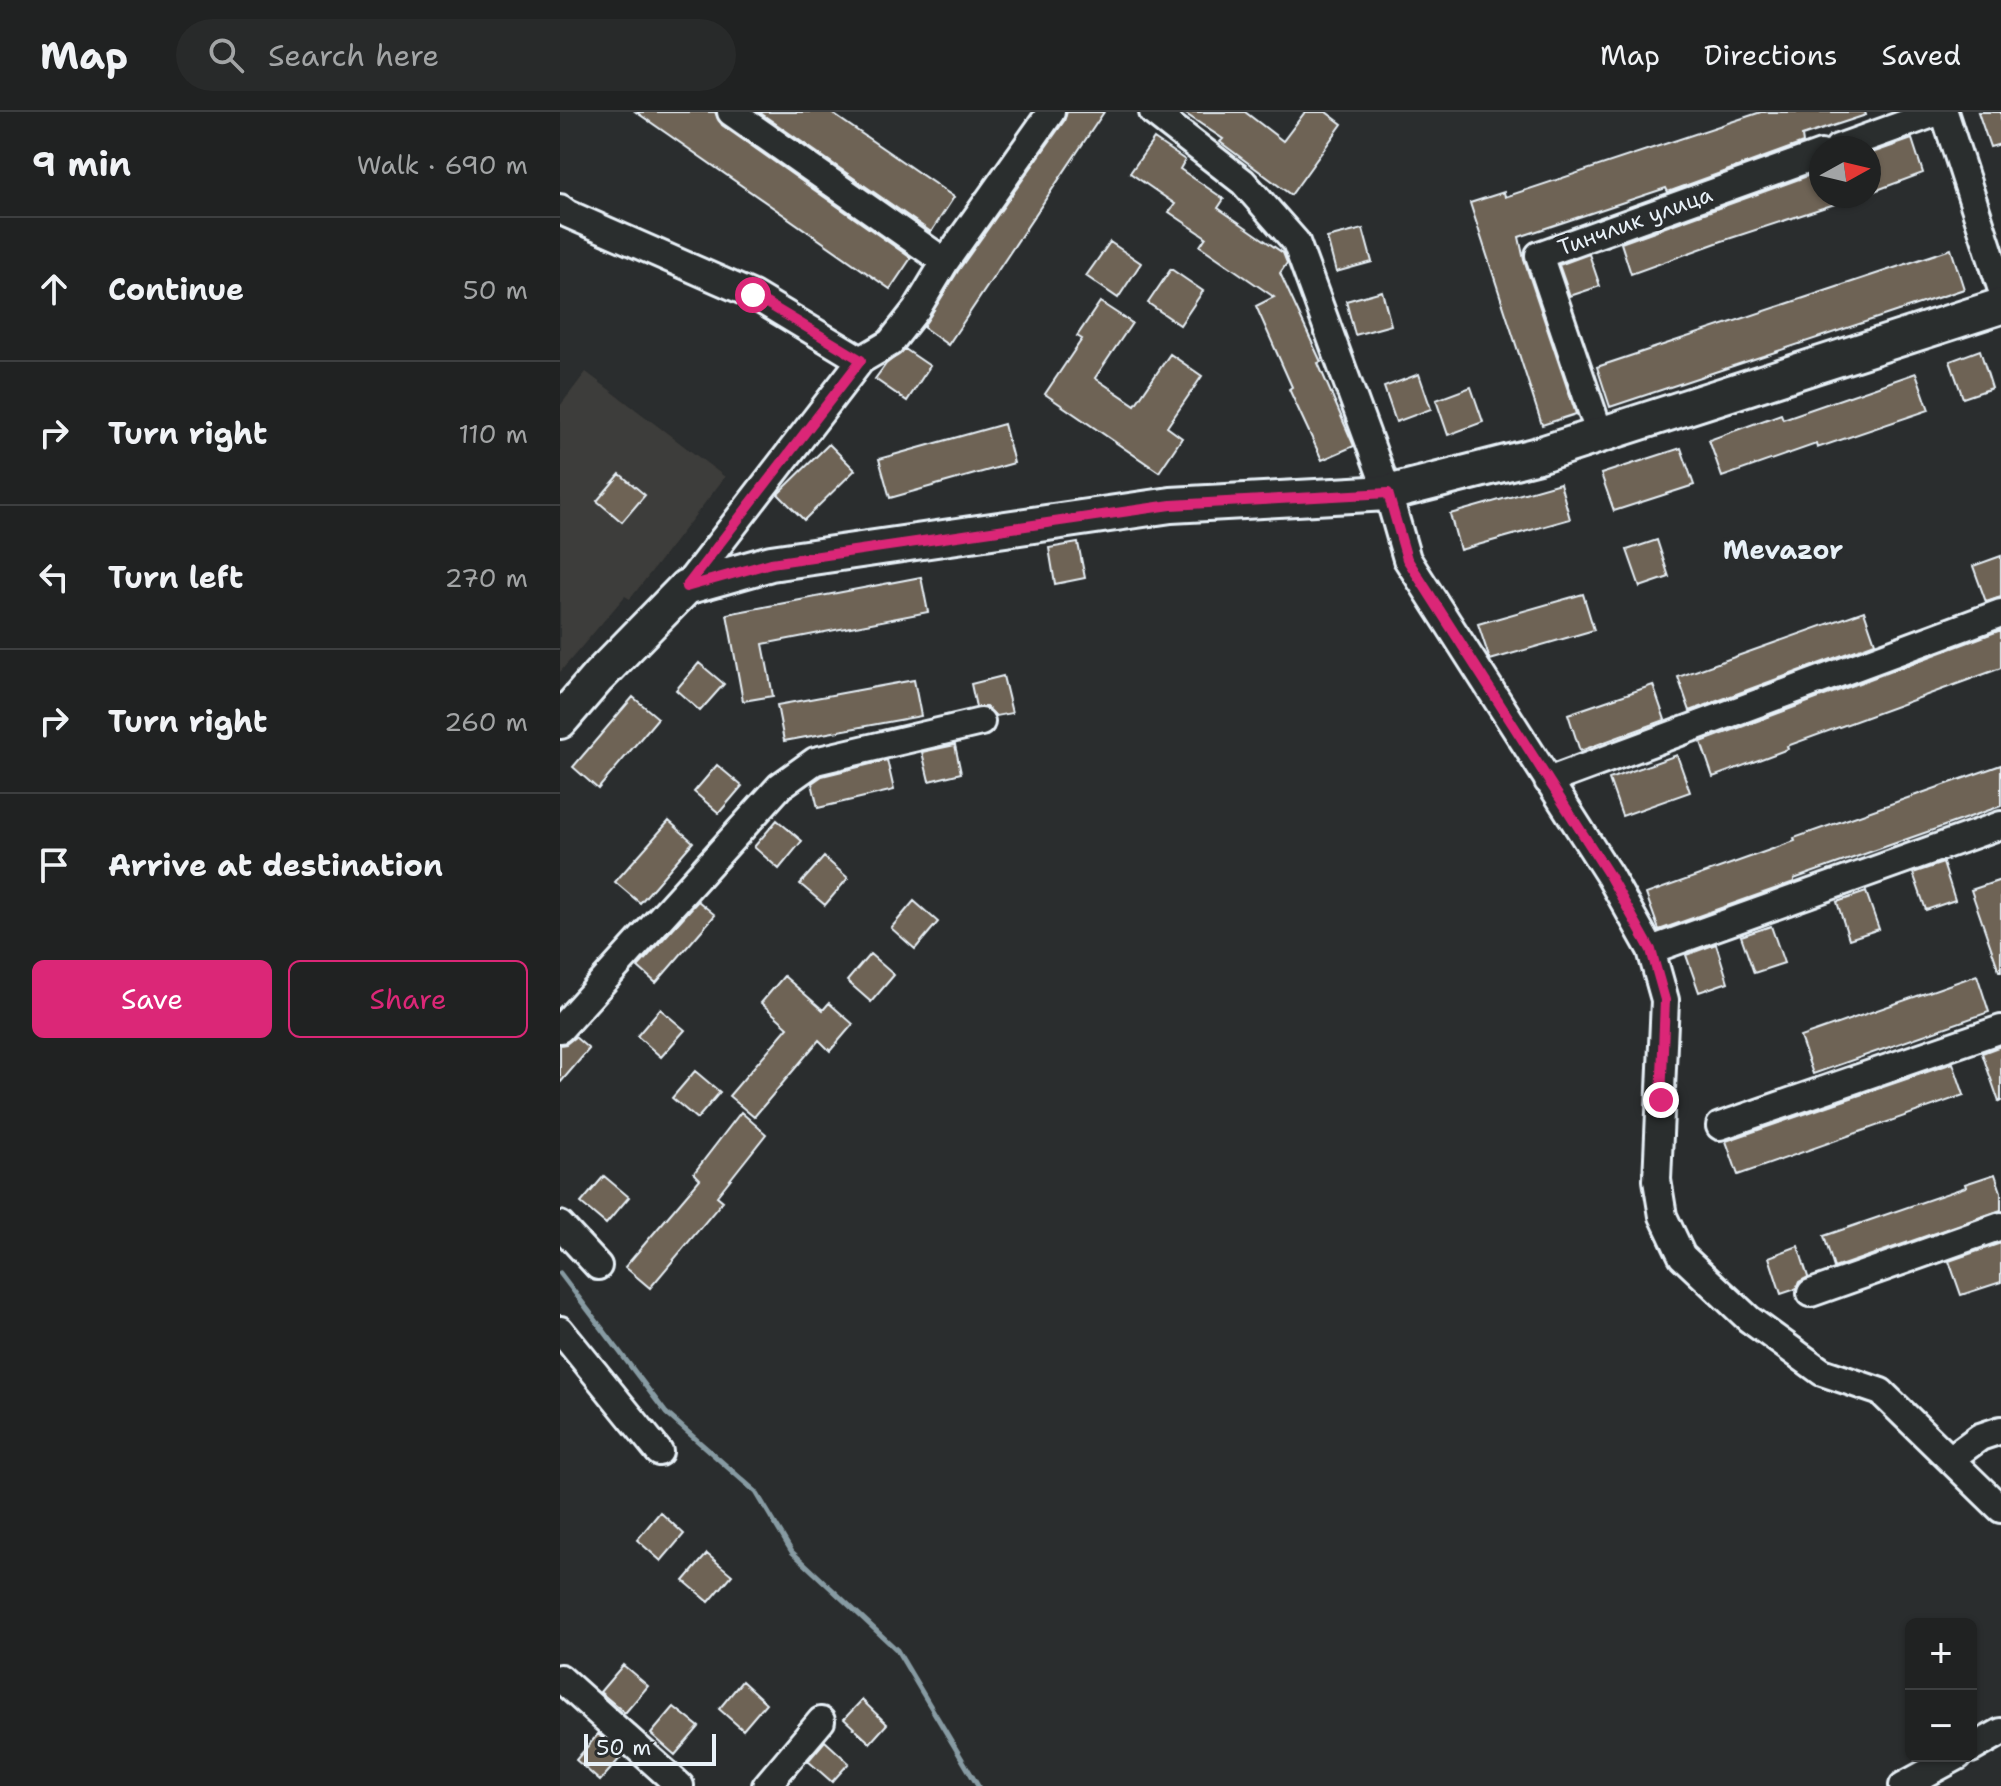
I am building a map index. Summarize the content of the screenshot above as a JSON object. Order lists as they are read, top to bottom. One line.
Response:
{"streets":{"street":["Тинчлик улица"]},"districts":["Mevazor"],"scale_bar":"50 m","north":"right","page":{"header":"Map","search":"Search here","nav":["Map","Directions","Saved"],"heading":["9 min","Walk · 690 m"],"list":[["Continue","50 m"],["Turn right","110 m"],["Turn left","270 m"],["Turn right","260 m"],"Arrive at destination"],"buttons":["Save","Share"],"map_buttons":["+","−"],"scale":"50 m"}}
